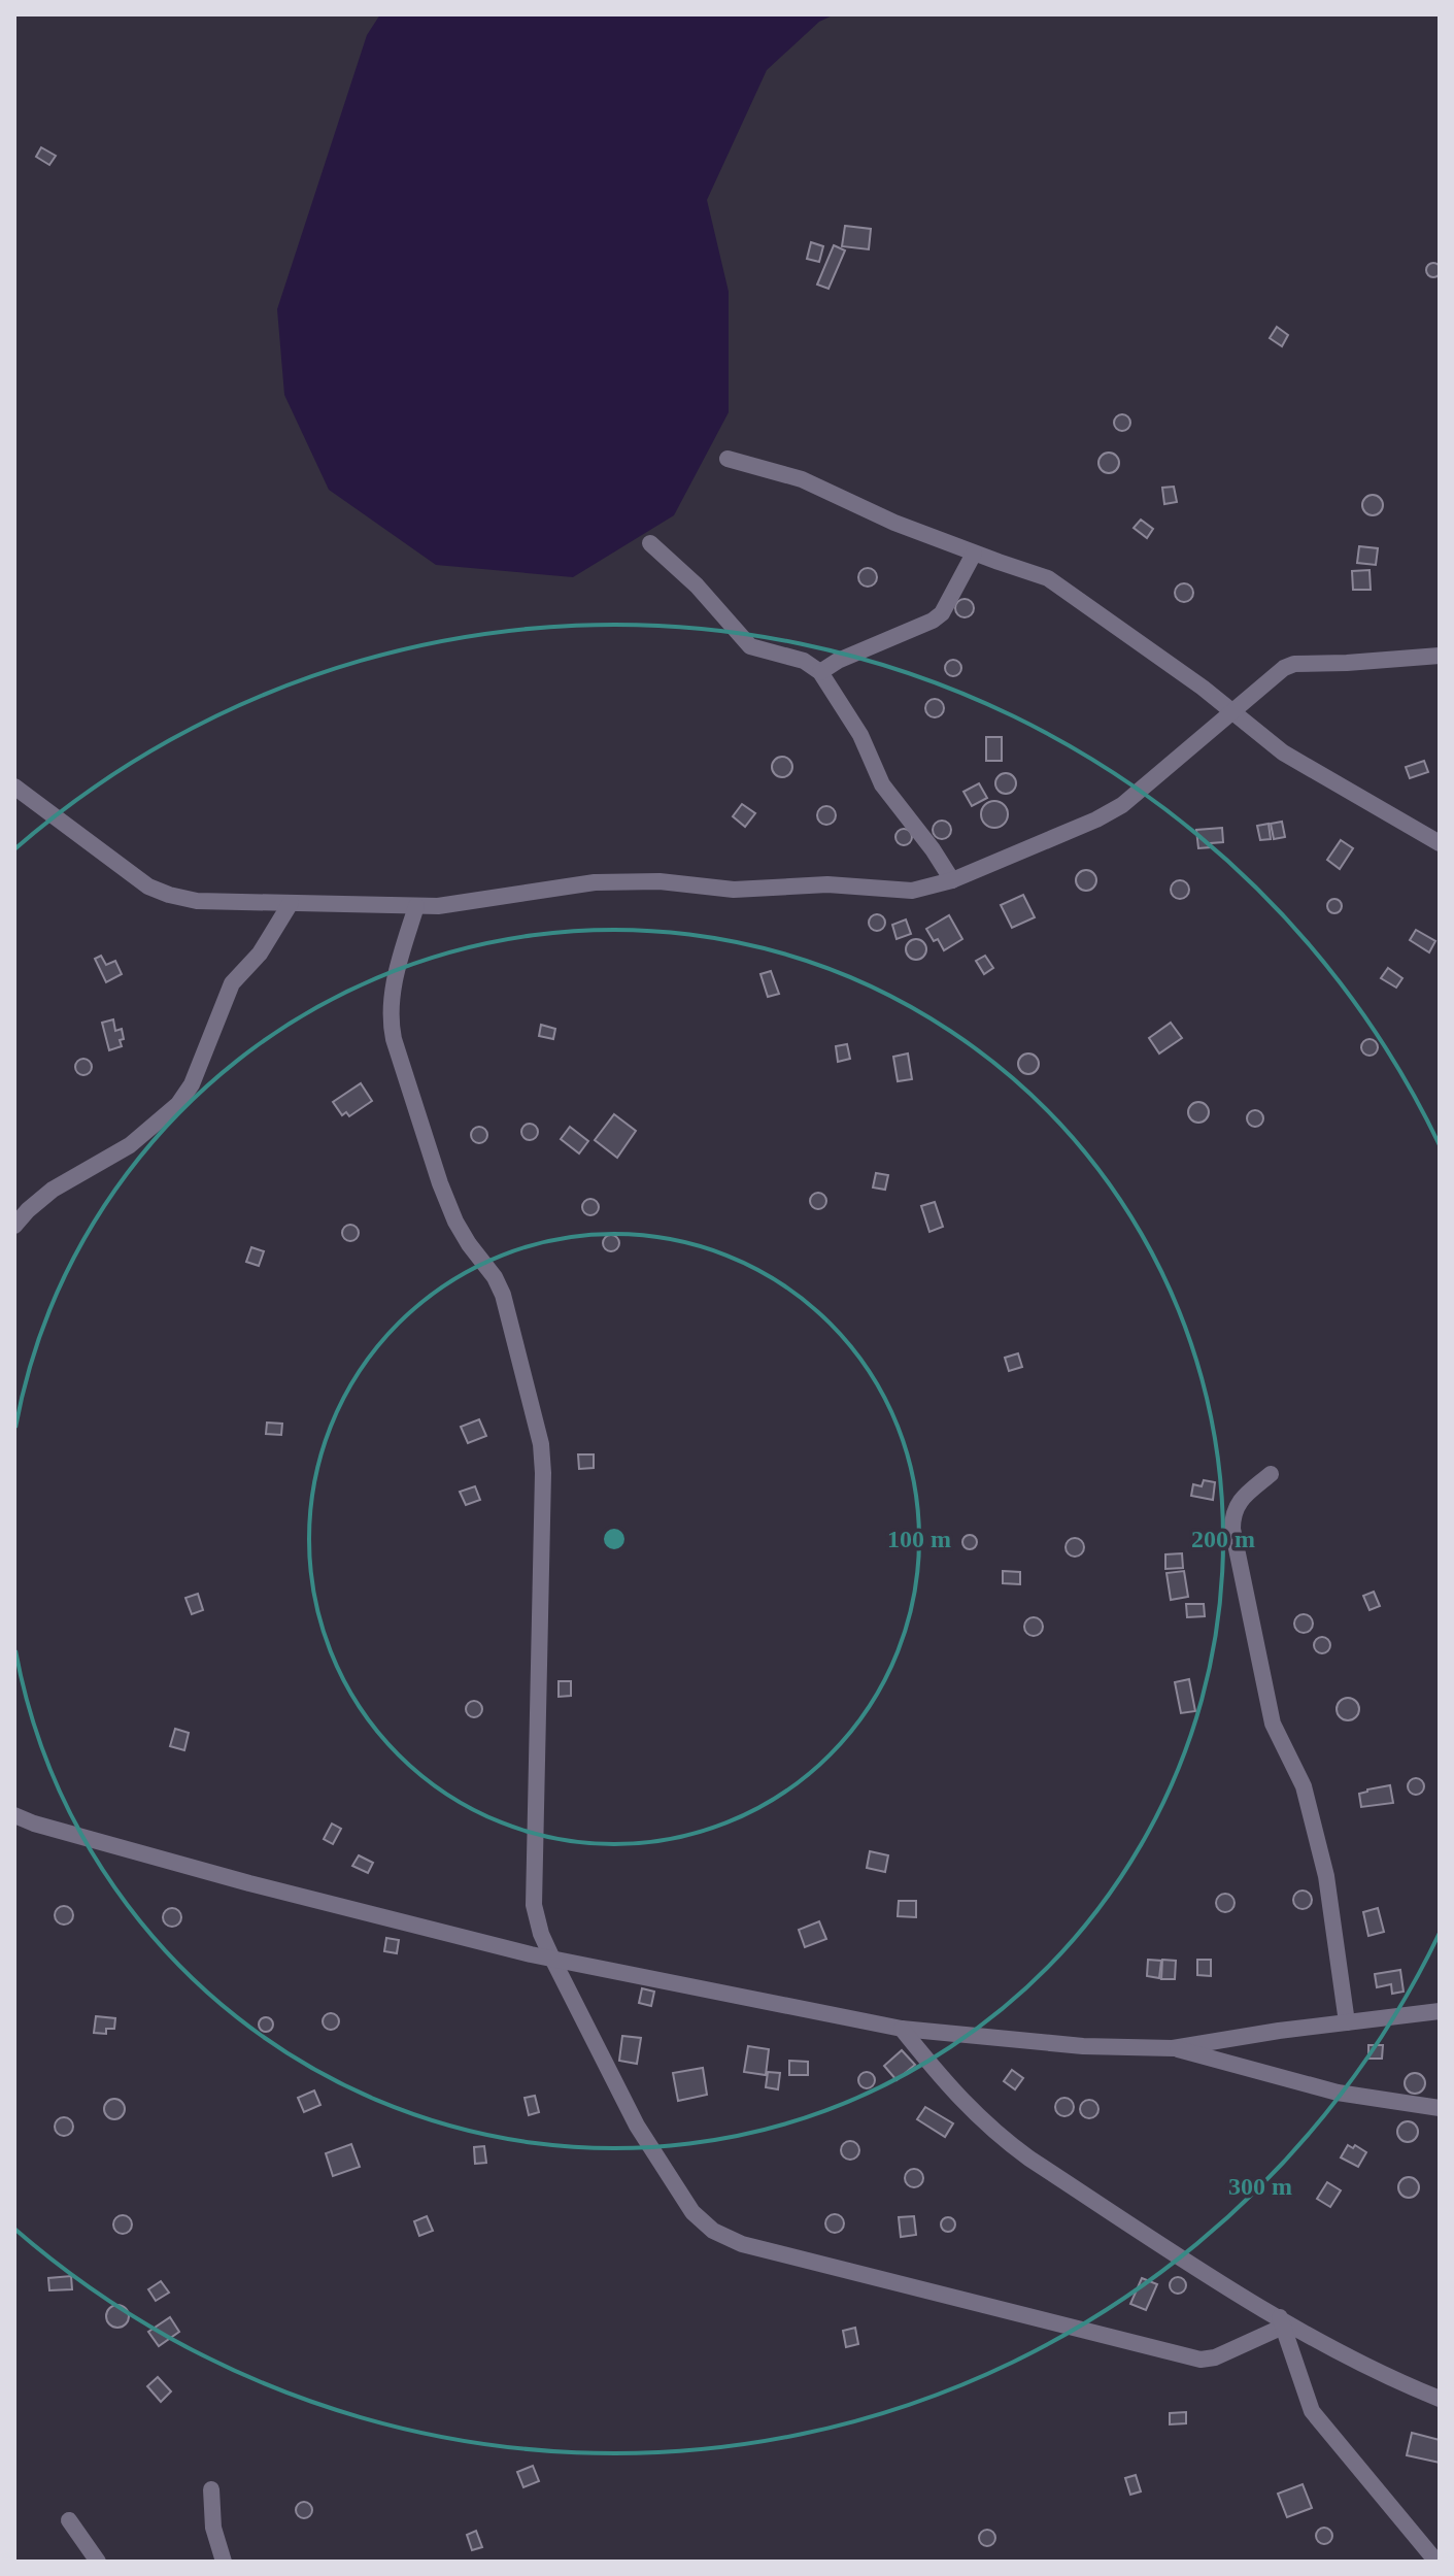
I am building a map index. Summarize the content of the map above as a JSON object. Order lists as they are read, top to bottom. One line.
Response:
{"rings":["100 m","200 m","300 m"]}
